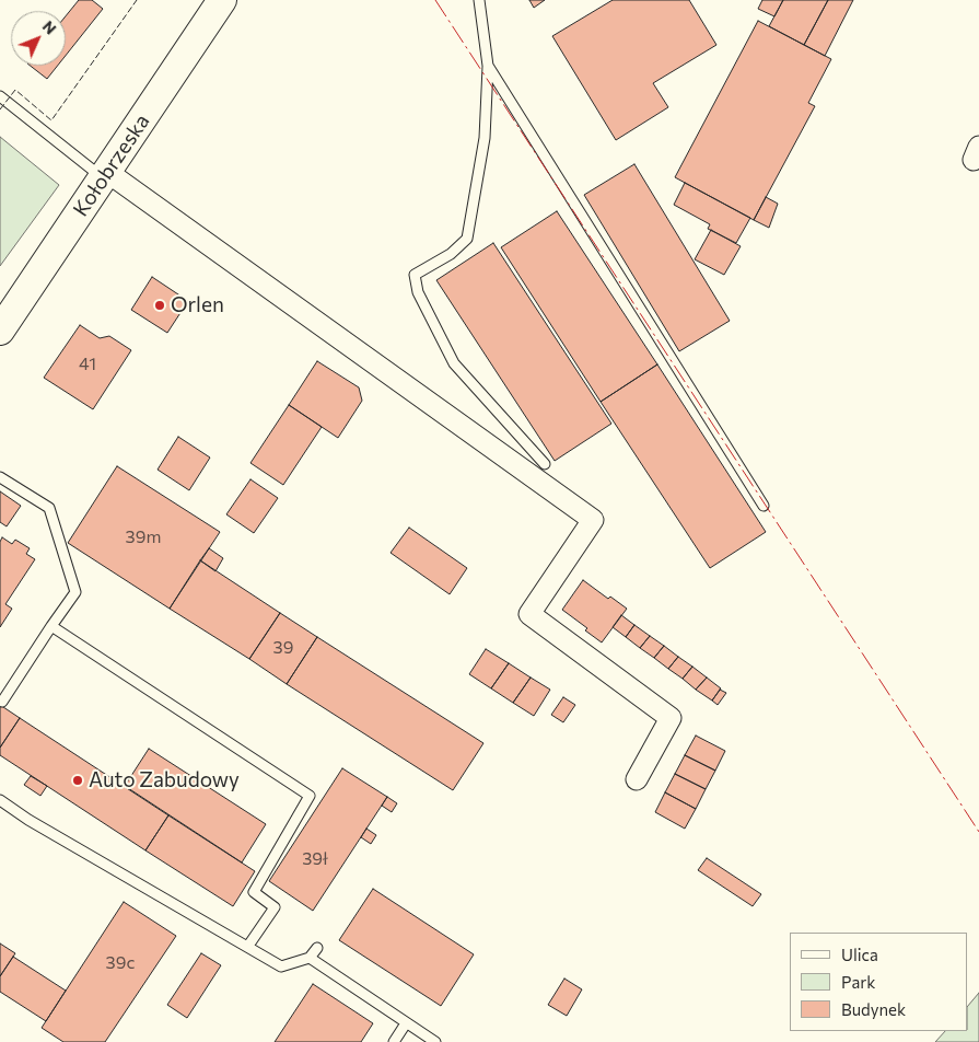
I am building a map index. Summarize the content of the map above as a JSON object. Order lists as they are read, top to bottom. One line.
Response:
{"streets":{"main road":["Kołobrzeska"]},"places":["Orlen","Auto Zabudowy"],"house_numbers":["41","39m","39","39ł","39c"],"legend":["Ulica","Park","Budynek"],"north":"top right"}
